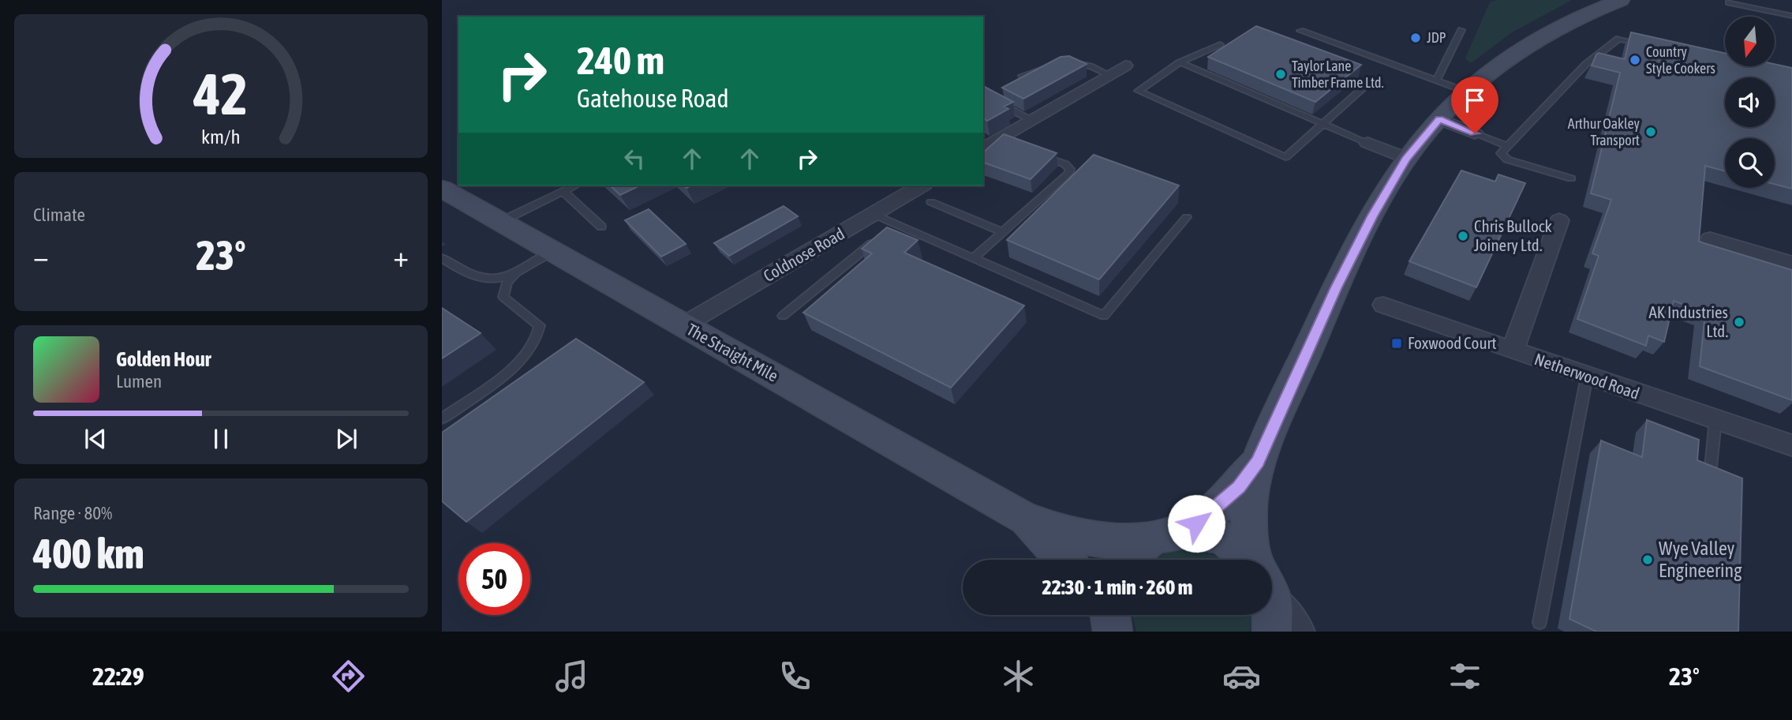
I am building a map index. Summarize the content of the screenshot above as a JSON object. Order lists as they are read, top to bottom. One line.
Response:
{"streets":{"main road":["The Straight Mile"],"street":["Coldnose Road","Netherwood Road"]},"crossings":[["Coldnose Road","The Straight Mile"]],"places":{"other":["JDP","Country Style Cookers","Taylor Lane Timber Frame Ltd.","Arthur Oakley Transport","Chris Bullock Joinery Ltd.","AK Industries Ltd.","Wye Valley Engineering"],"transit":["Foxwood Court"]},"north":"bottom","page":{"turn":["240 m","Gatehouse Road"],"tile":["Climate",["Range · 80%","400 km"]],"heat":["−","23°","+"],"song":["Golden Hour","Lumen"],"limit":"50","trip":"22:30 · 1 min · 260 m","tabs":["22:29","23°"],"gauge":["42","km/h"]}}
